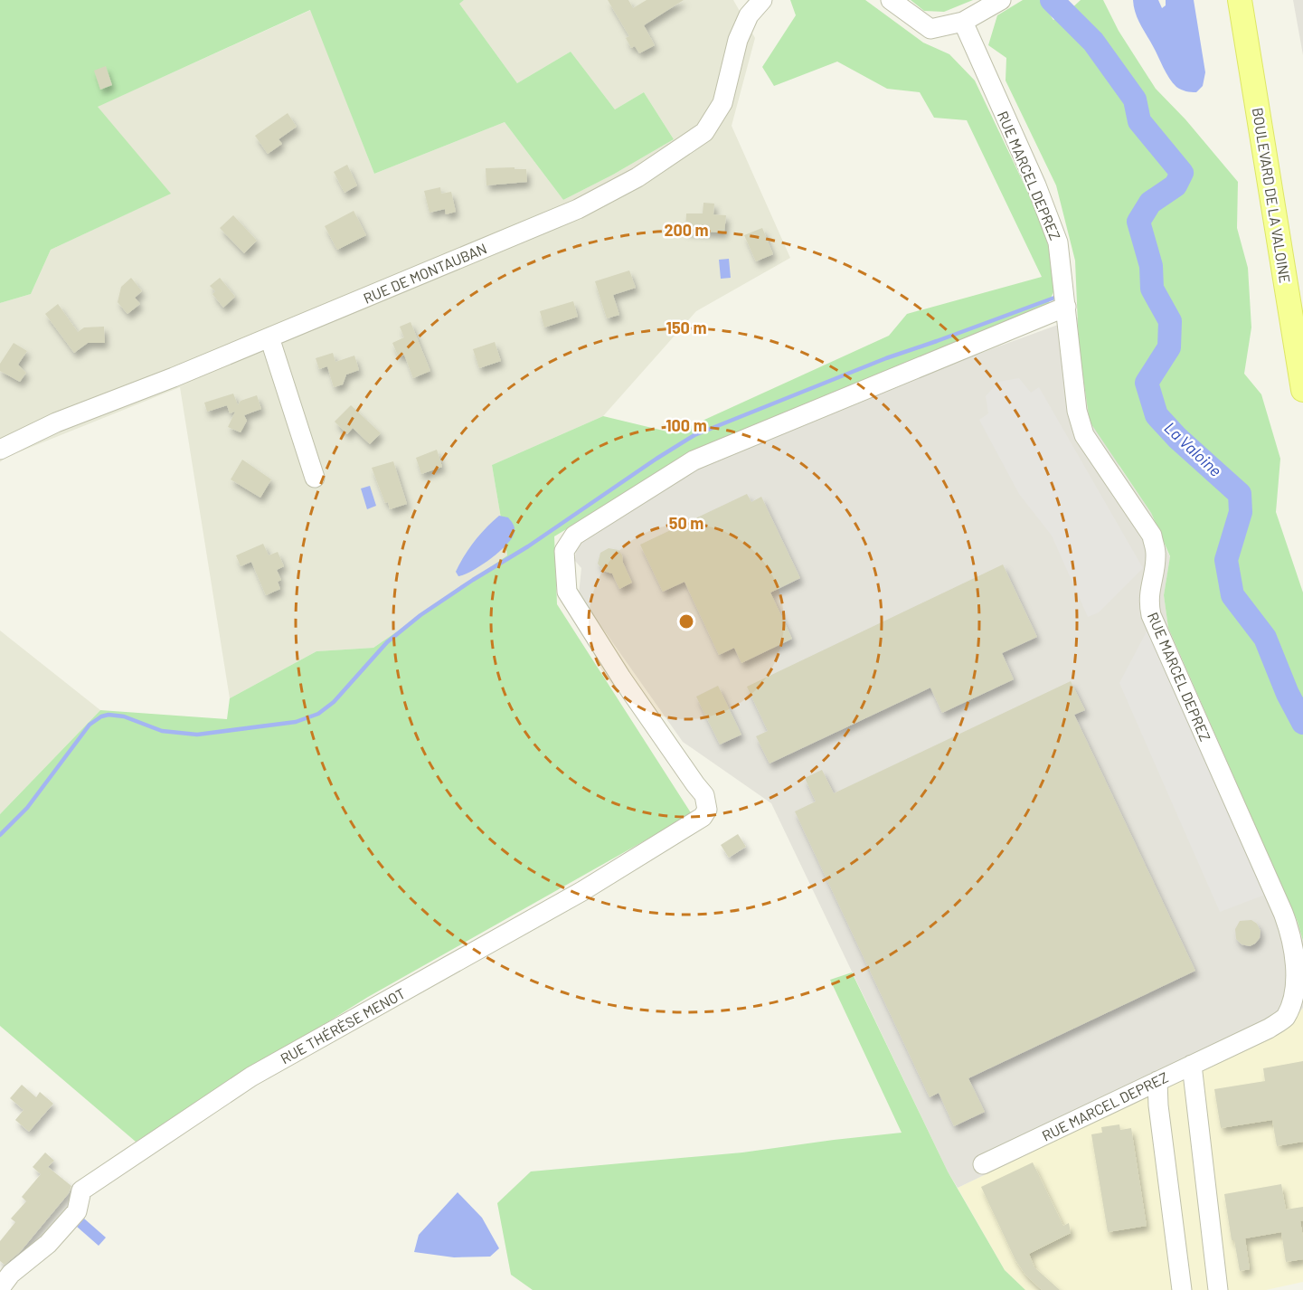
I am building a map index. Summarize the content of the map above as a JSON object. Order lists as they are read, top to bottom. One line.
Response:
{"streets":{"main road":["BOULEVARD DE LA VALOINE"],"street":["RUE MARCEL DEPREZ","RUE DE MONTAUBAN","RUE THÉRÈSE MENOT"]},"crossings":[["RUE MARCEL DEPREZ","RUE THÉRÈSE MENOT"]],"water":["La Valoine"],"rings":["200 m","150 m","100 m","50 m"]}
